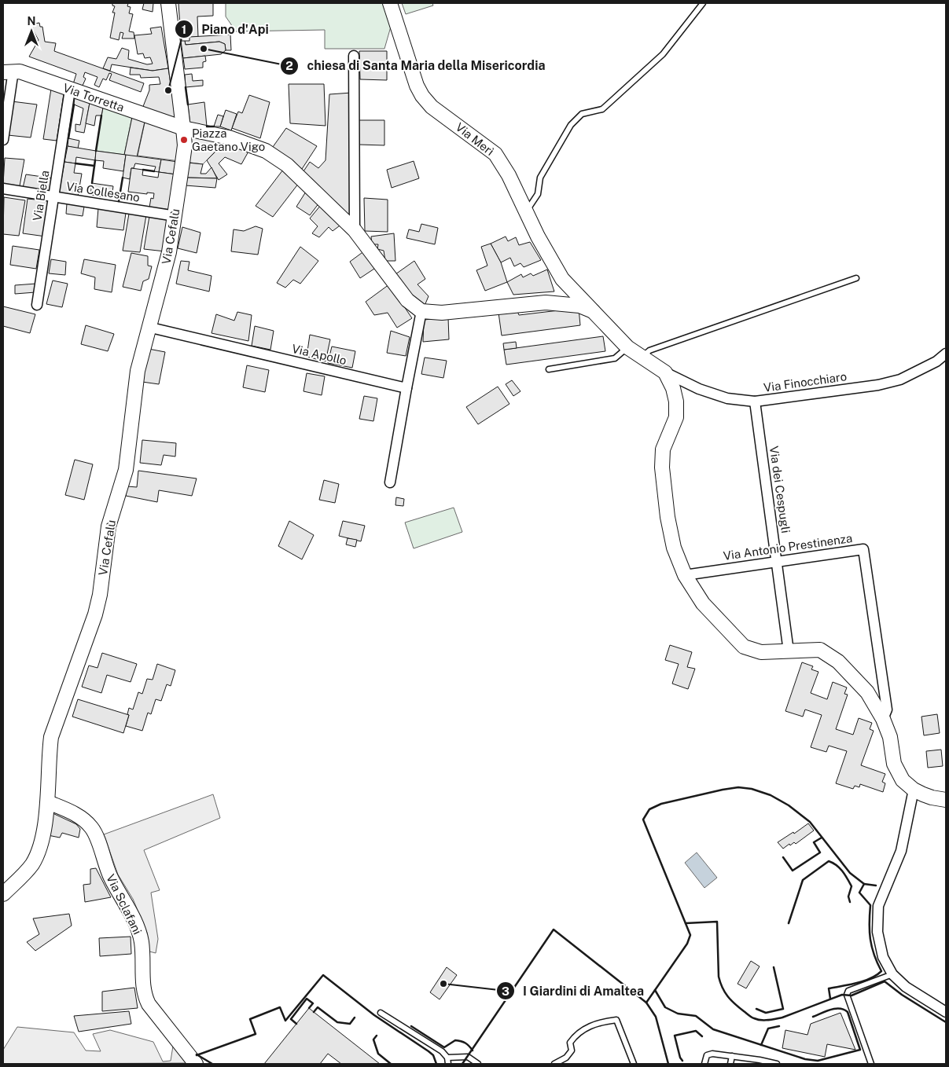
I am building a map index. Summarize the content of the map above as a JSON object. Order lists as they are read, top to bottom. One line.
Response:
{"streets":{"street":["Via Torretta","Via Merì","Via Collesano","Via Biella","Via Cefalù","Via Apollo","Via Finocchiaro","Via dei Cespugli","Via Antonio Prestinenza","Via Sclafani"]},"crossings":[["Via Torretta","Via Biella"],["Via Torretta","Via Cefalù"],["Via Merì","Via Finocchiaro"],["Via Collesano","Via Biella"],["Via Collesano","Via Cefalù"],["Via Cefalù","Via Apollo"],["Via Cefalù","Via Sclafani"],["Via Finocchiaro","Via dei Cespugli"],["Via dei Cespugli","Via Antonio Prestinenza"]],"places":["chiesa di Santa Maria della Misericordia","Piano d'Api","Piazza Gaetano Vigo","I Giardini di Amaltea"],"north":"top"}
